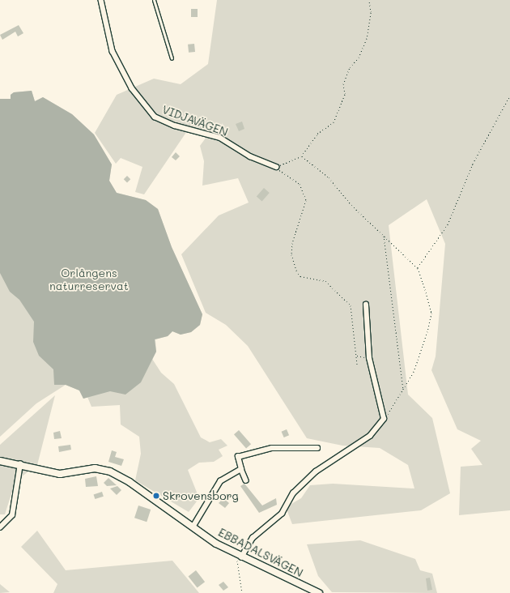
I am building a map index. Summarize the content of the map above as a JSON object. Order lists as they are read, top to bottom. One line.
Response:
{"streets":{"street":["VIDJAVÄGEN","EBBADALSVÄGEN"]},"parks":["Orlångens naturreservat"],"places":["Skrovensborg"]}
